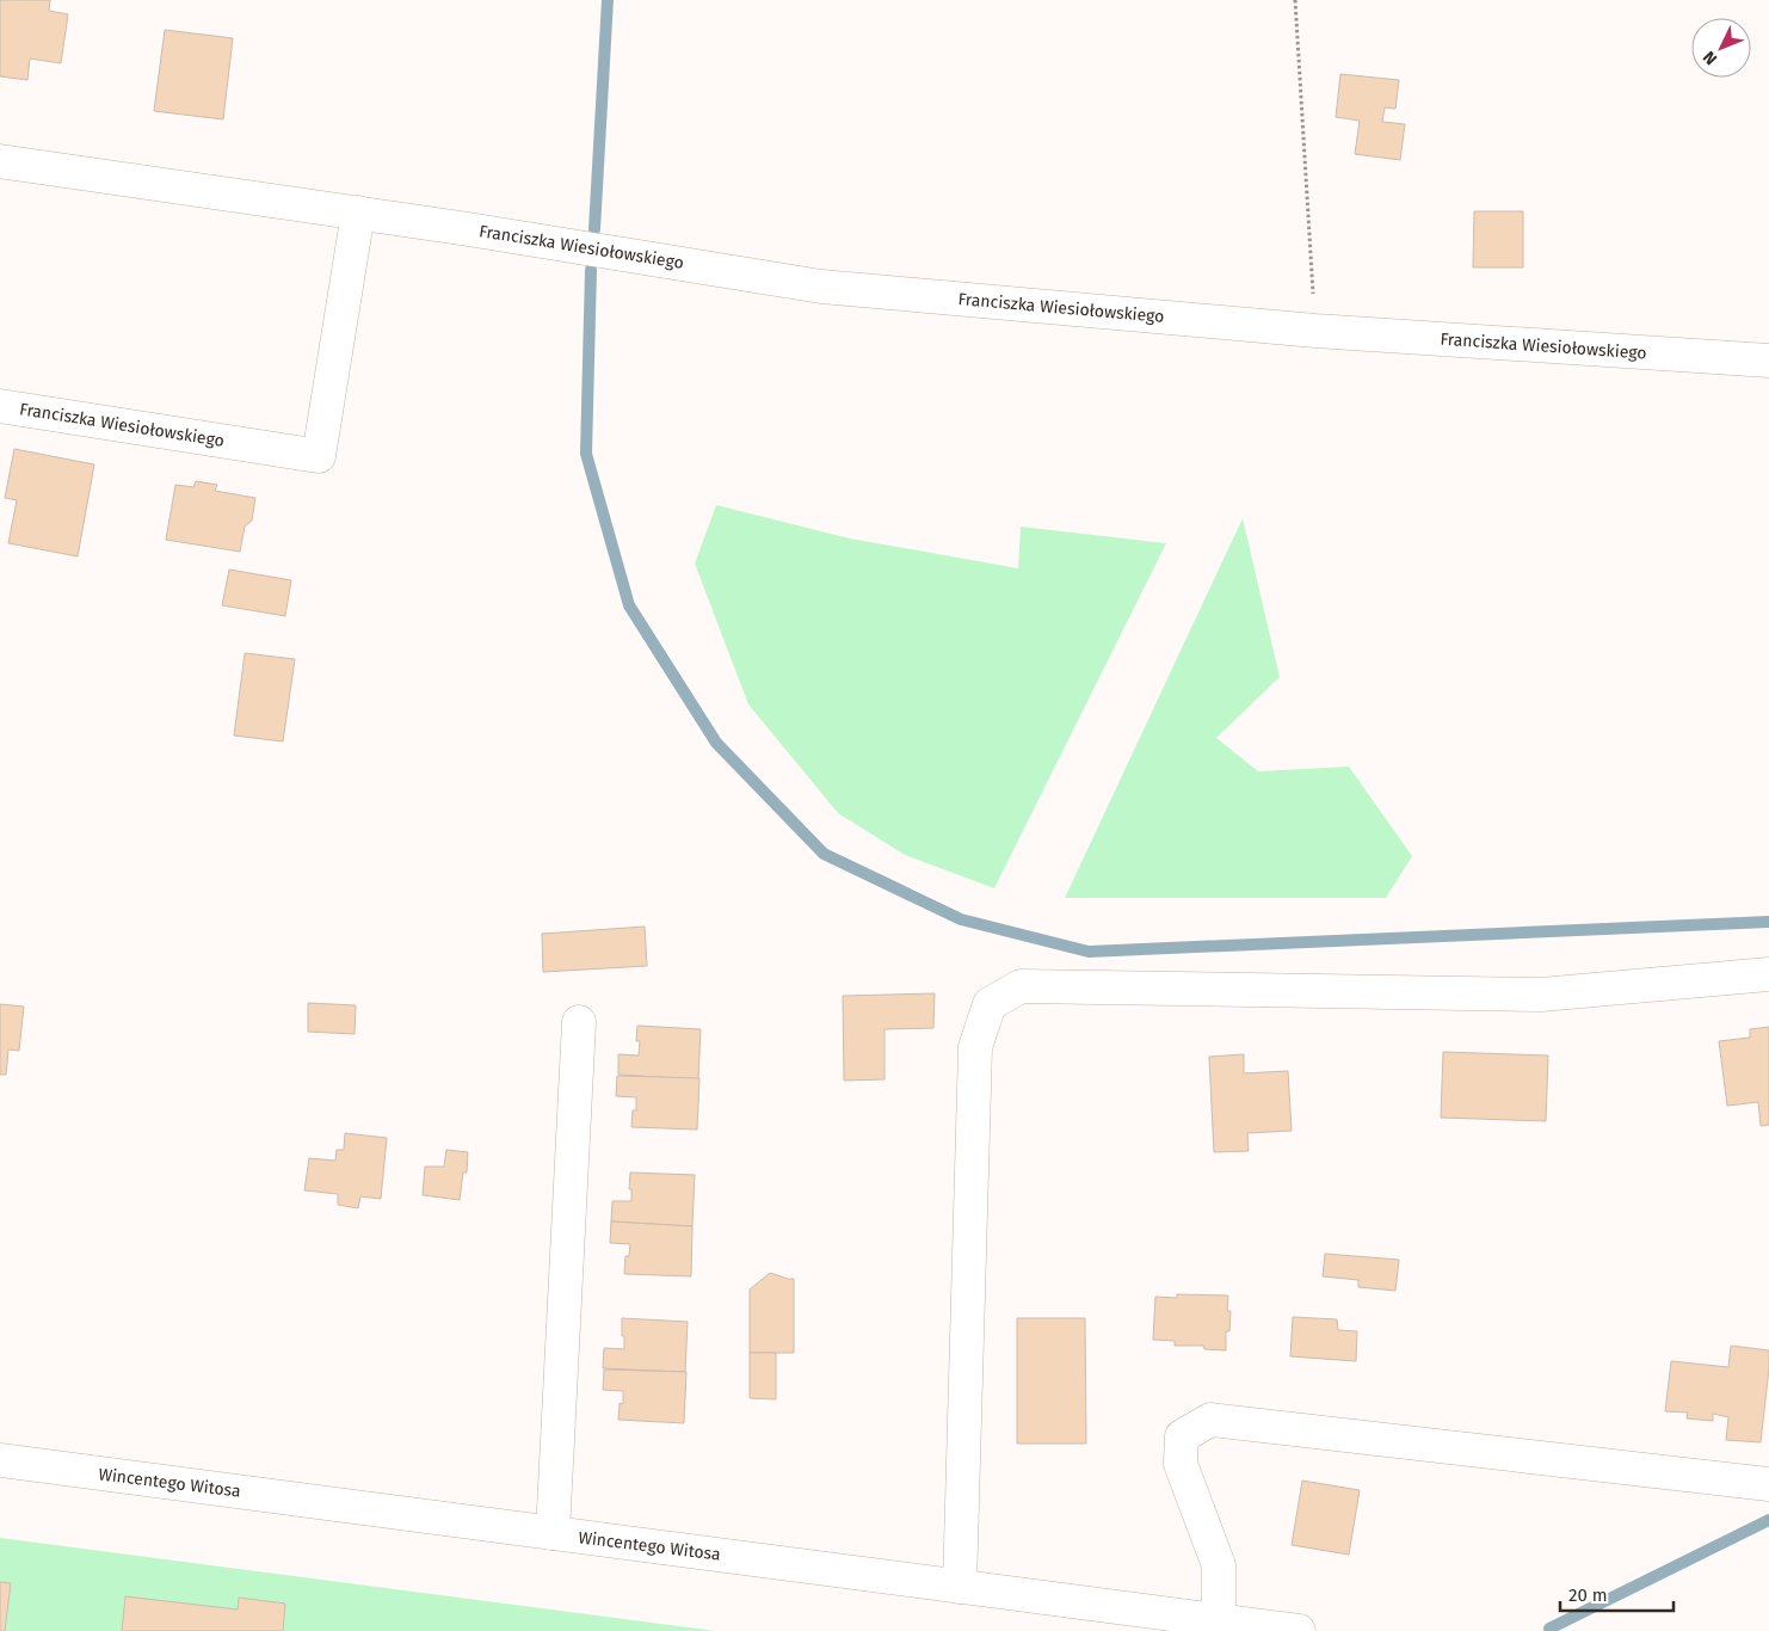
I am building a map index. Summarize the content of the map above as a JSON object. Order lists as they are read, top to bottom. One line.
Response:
{"streets":{"street":["Franciszka Wiesiołowskiego","Wincentego Witosa"]},"scale_bar":"20 m","north":"bottom left"}
